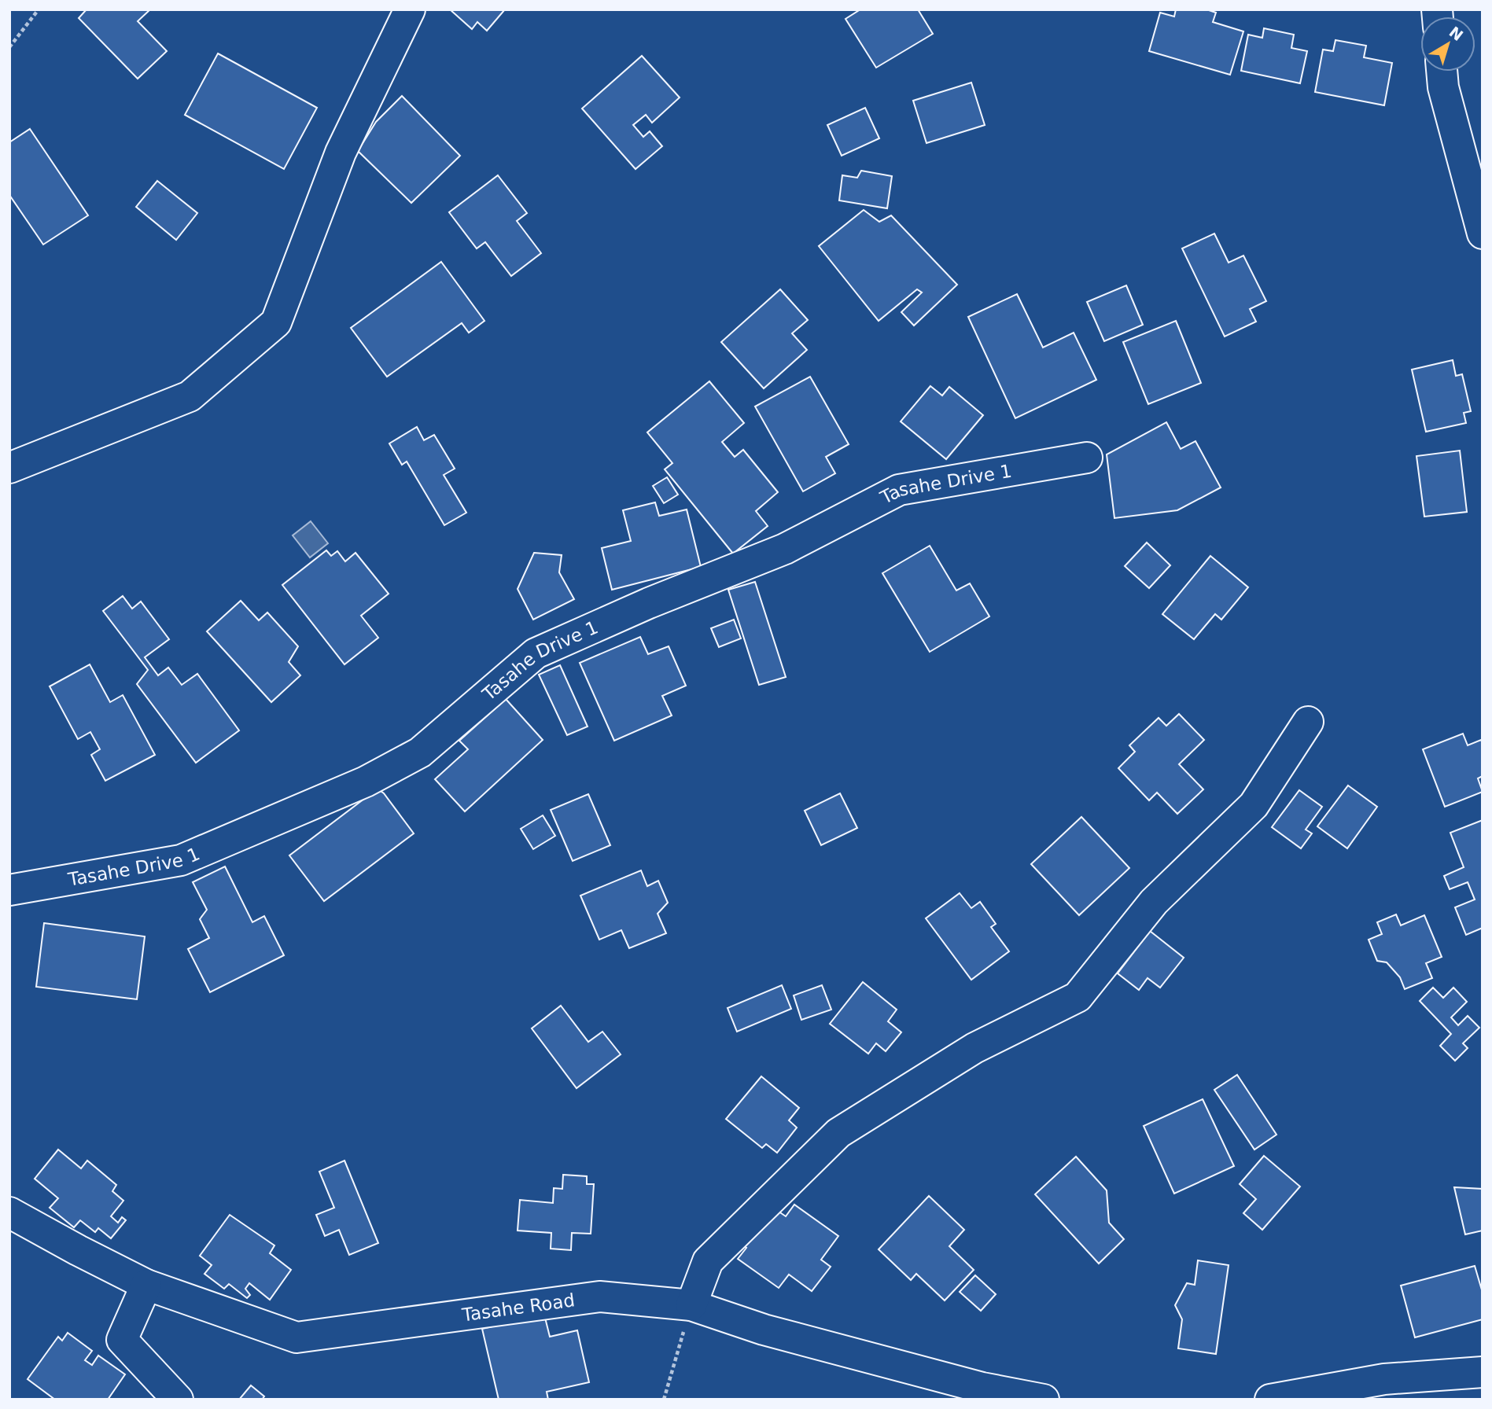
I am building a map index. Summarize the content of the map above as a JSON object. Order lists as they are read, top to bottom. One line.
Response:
{"streets":{"street":["Tasahe Drive 1","Tasahe Road"]},"north":"top right"}
